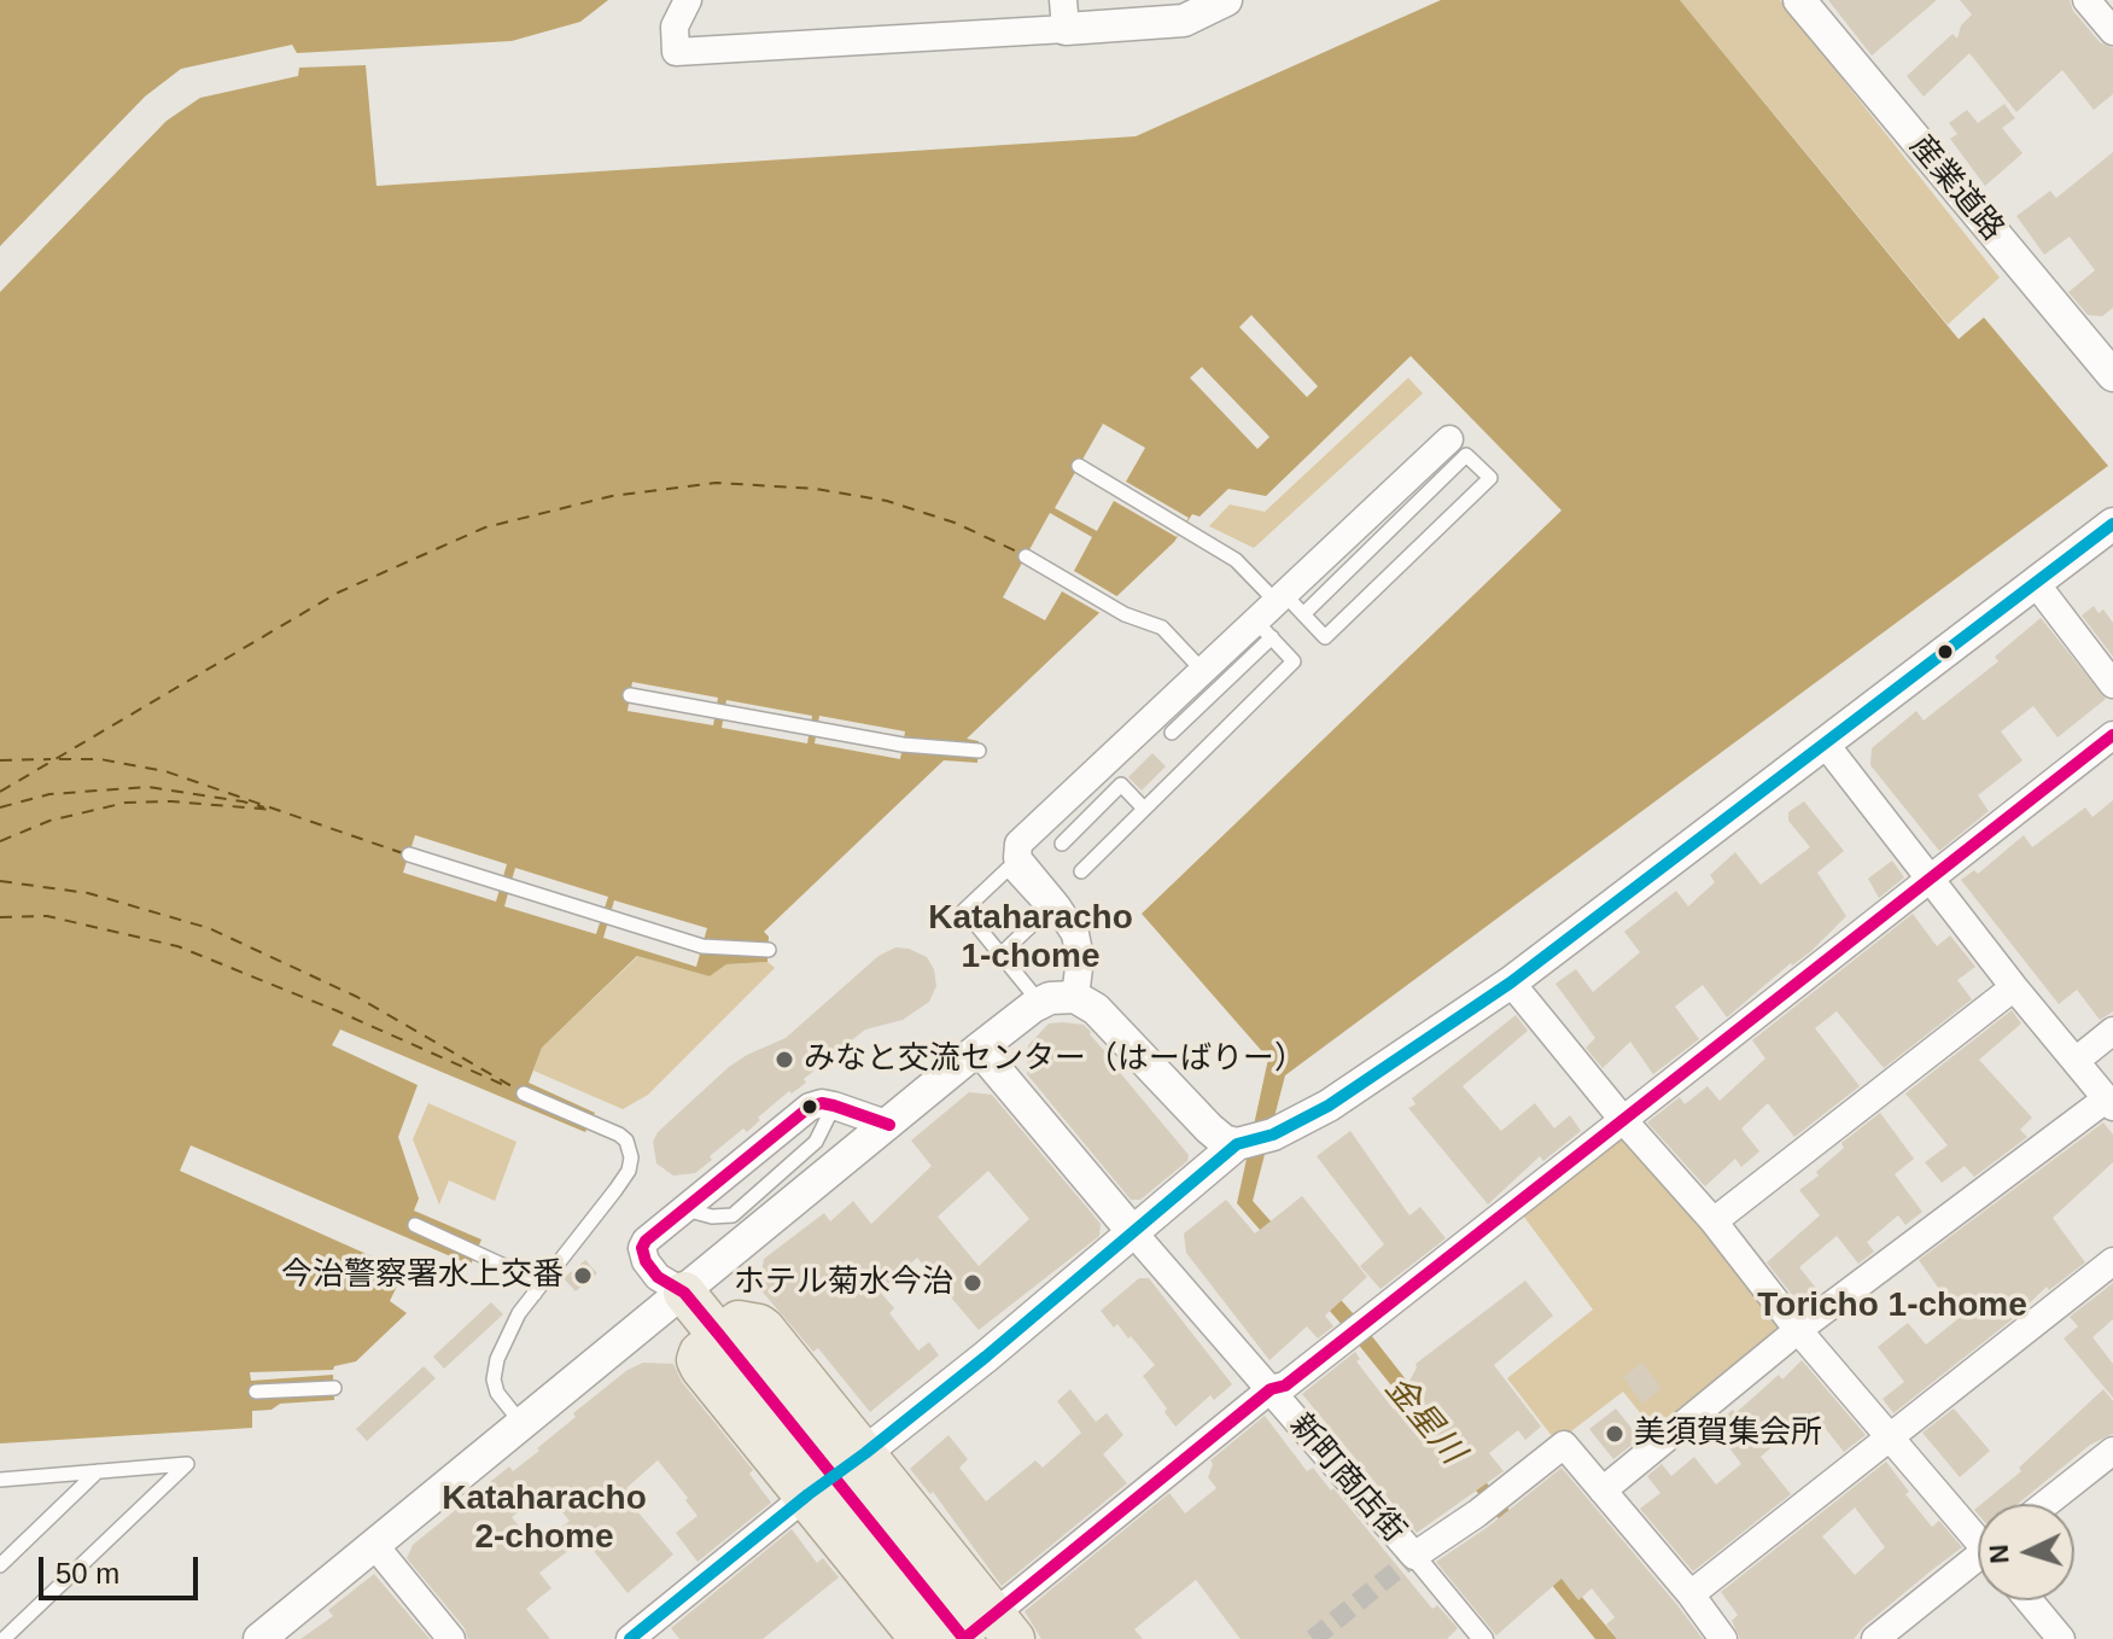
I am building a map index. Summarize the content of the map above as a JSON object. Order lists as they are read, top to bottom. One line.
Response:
{"streets":{"street":["産業道路","新町商店街"]},"districts":["Kataharacho 1-chome","Toricho 1-chome","Kataharacho 2-chome"],"water":["金星川"],"places":["みなと交流センター（はーばりー）","今治警察署水上交番","ホテル菊水今治","美須賀集会所"],"scale_bar":"50 m","north":"left"}
